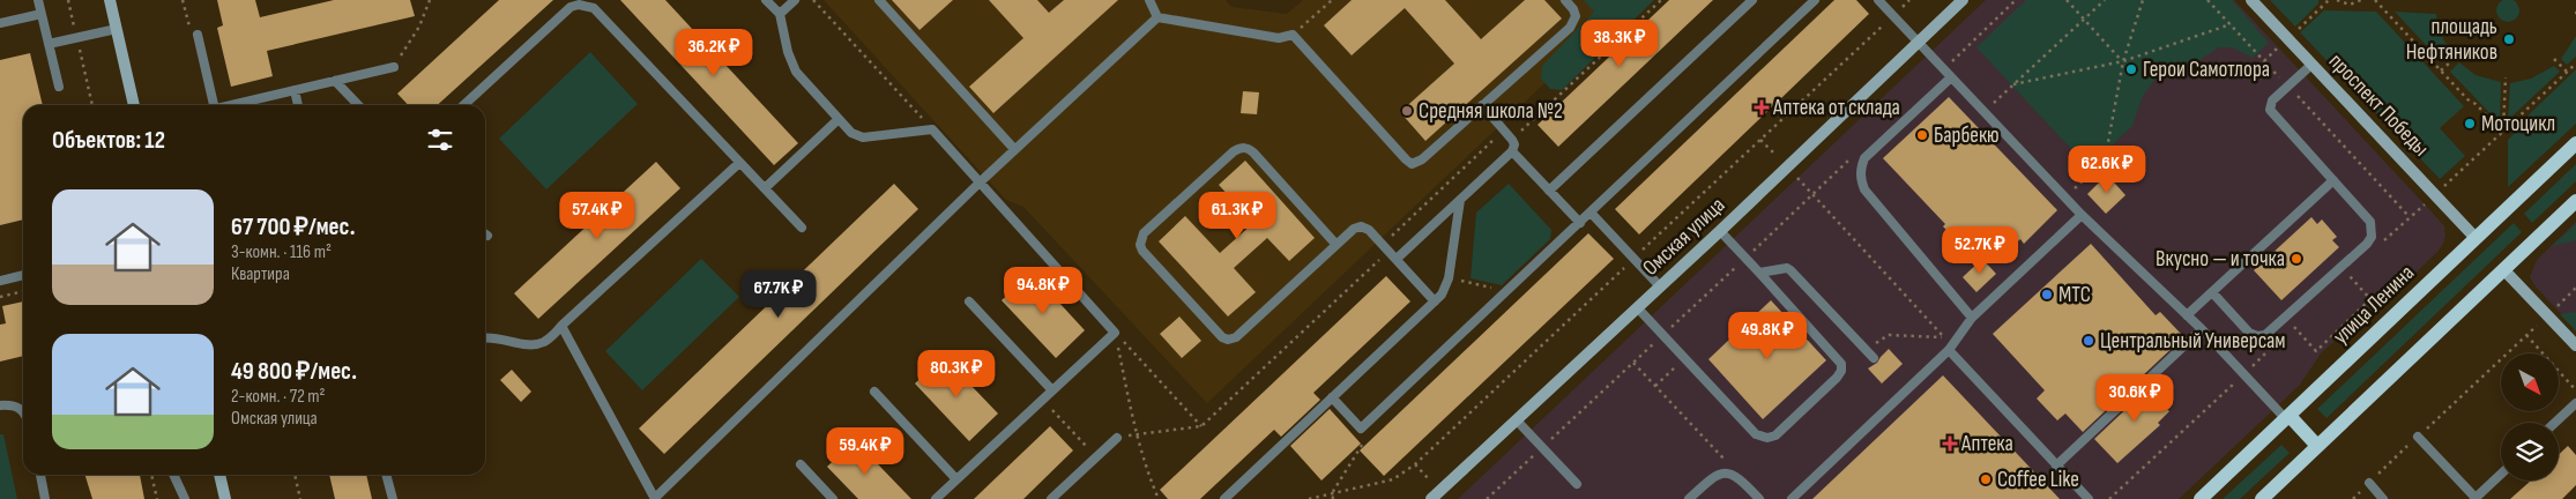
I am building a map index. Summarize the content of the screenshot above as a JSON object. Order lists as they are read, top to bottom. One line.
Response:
{"streets":{"main road":["проспект Победы","Омская улица","улица Ленина"]},"crossings":[["проспект Победы","улица Ленина"]],"places":{"other":["площадь Нефтяников","Герои Самотлора","Средняя школа №2","Мотоцикл","Барбекю","Вкусно — и точка","МТС","Центральный Универсам","Coffee Like"],"health":["Аптека от склада","Аптека"]},"north":"bottom right","page":{"price":["38.3K ₽","36.2K ₽","62.6K ₽","57.4K ₽","61.3K ₽","52.7K ₽","94.8K ₽","67.7K ₽","49.8K ₽","80.3K ₽","30.6K ₽","59.4K ₽"],"heading":"Объектов: 12","list":[{"name":"67 700 ₽/мес.","note":"3-комн. · 116 m² · Квартира"},{"name":"49 800 ₽/мес.","note":"2-комн. · 72 m² · Омская улица"}]}}
